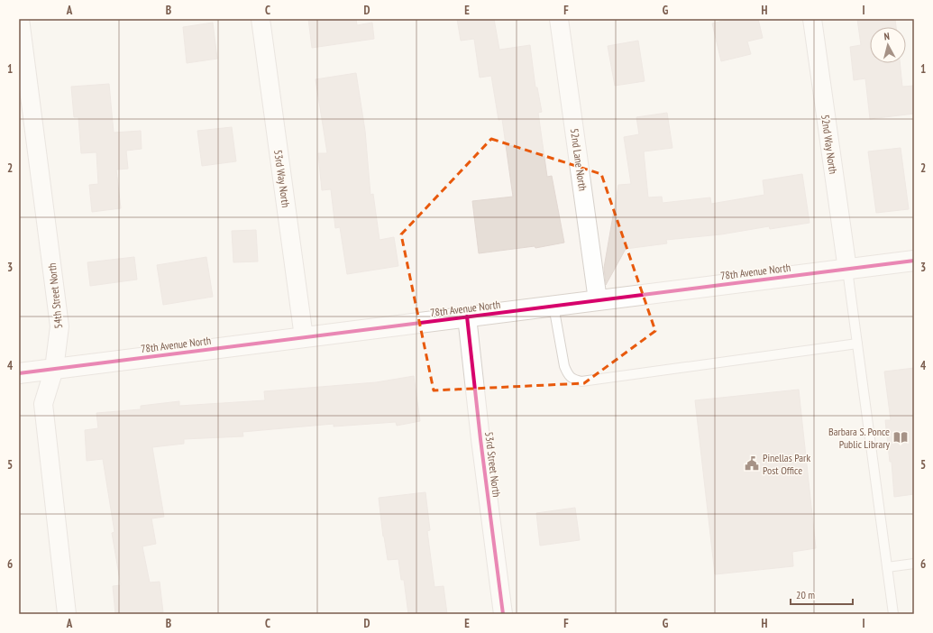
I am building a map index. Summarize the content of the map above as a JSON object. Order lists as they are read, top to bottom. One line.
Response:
{"streets":{"street":["52nd Way North","52nd Lane North","53rd Way North","78th Avenue North","54th Street North","53rd Street North"]},"crossings":[["52nd Way North","78th Avenue North"],["52nd Lane North","78th Avenue North"],["53rd Way North","78th Avenue North"],["78th Avenue North","54th Street North"],["78th Avenue North","53rd Street North"]],"places":{"library":["Barbara S. Ponce Public Library"],"public building":["Pinellas Park Post Office"]},"scale_bar":"20 m","north":"top","grid":{"columns":["A","B","C","D","E","F","G","H","I"],"rows":["1","2","3","4","5","6"]}}
